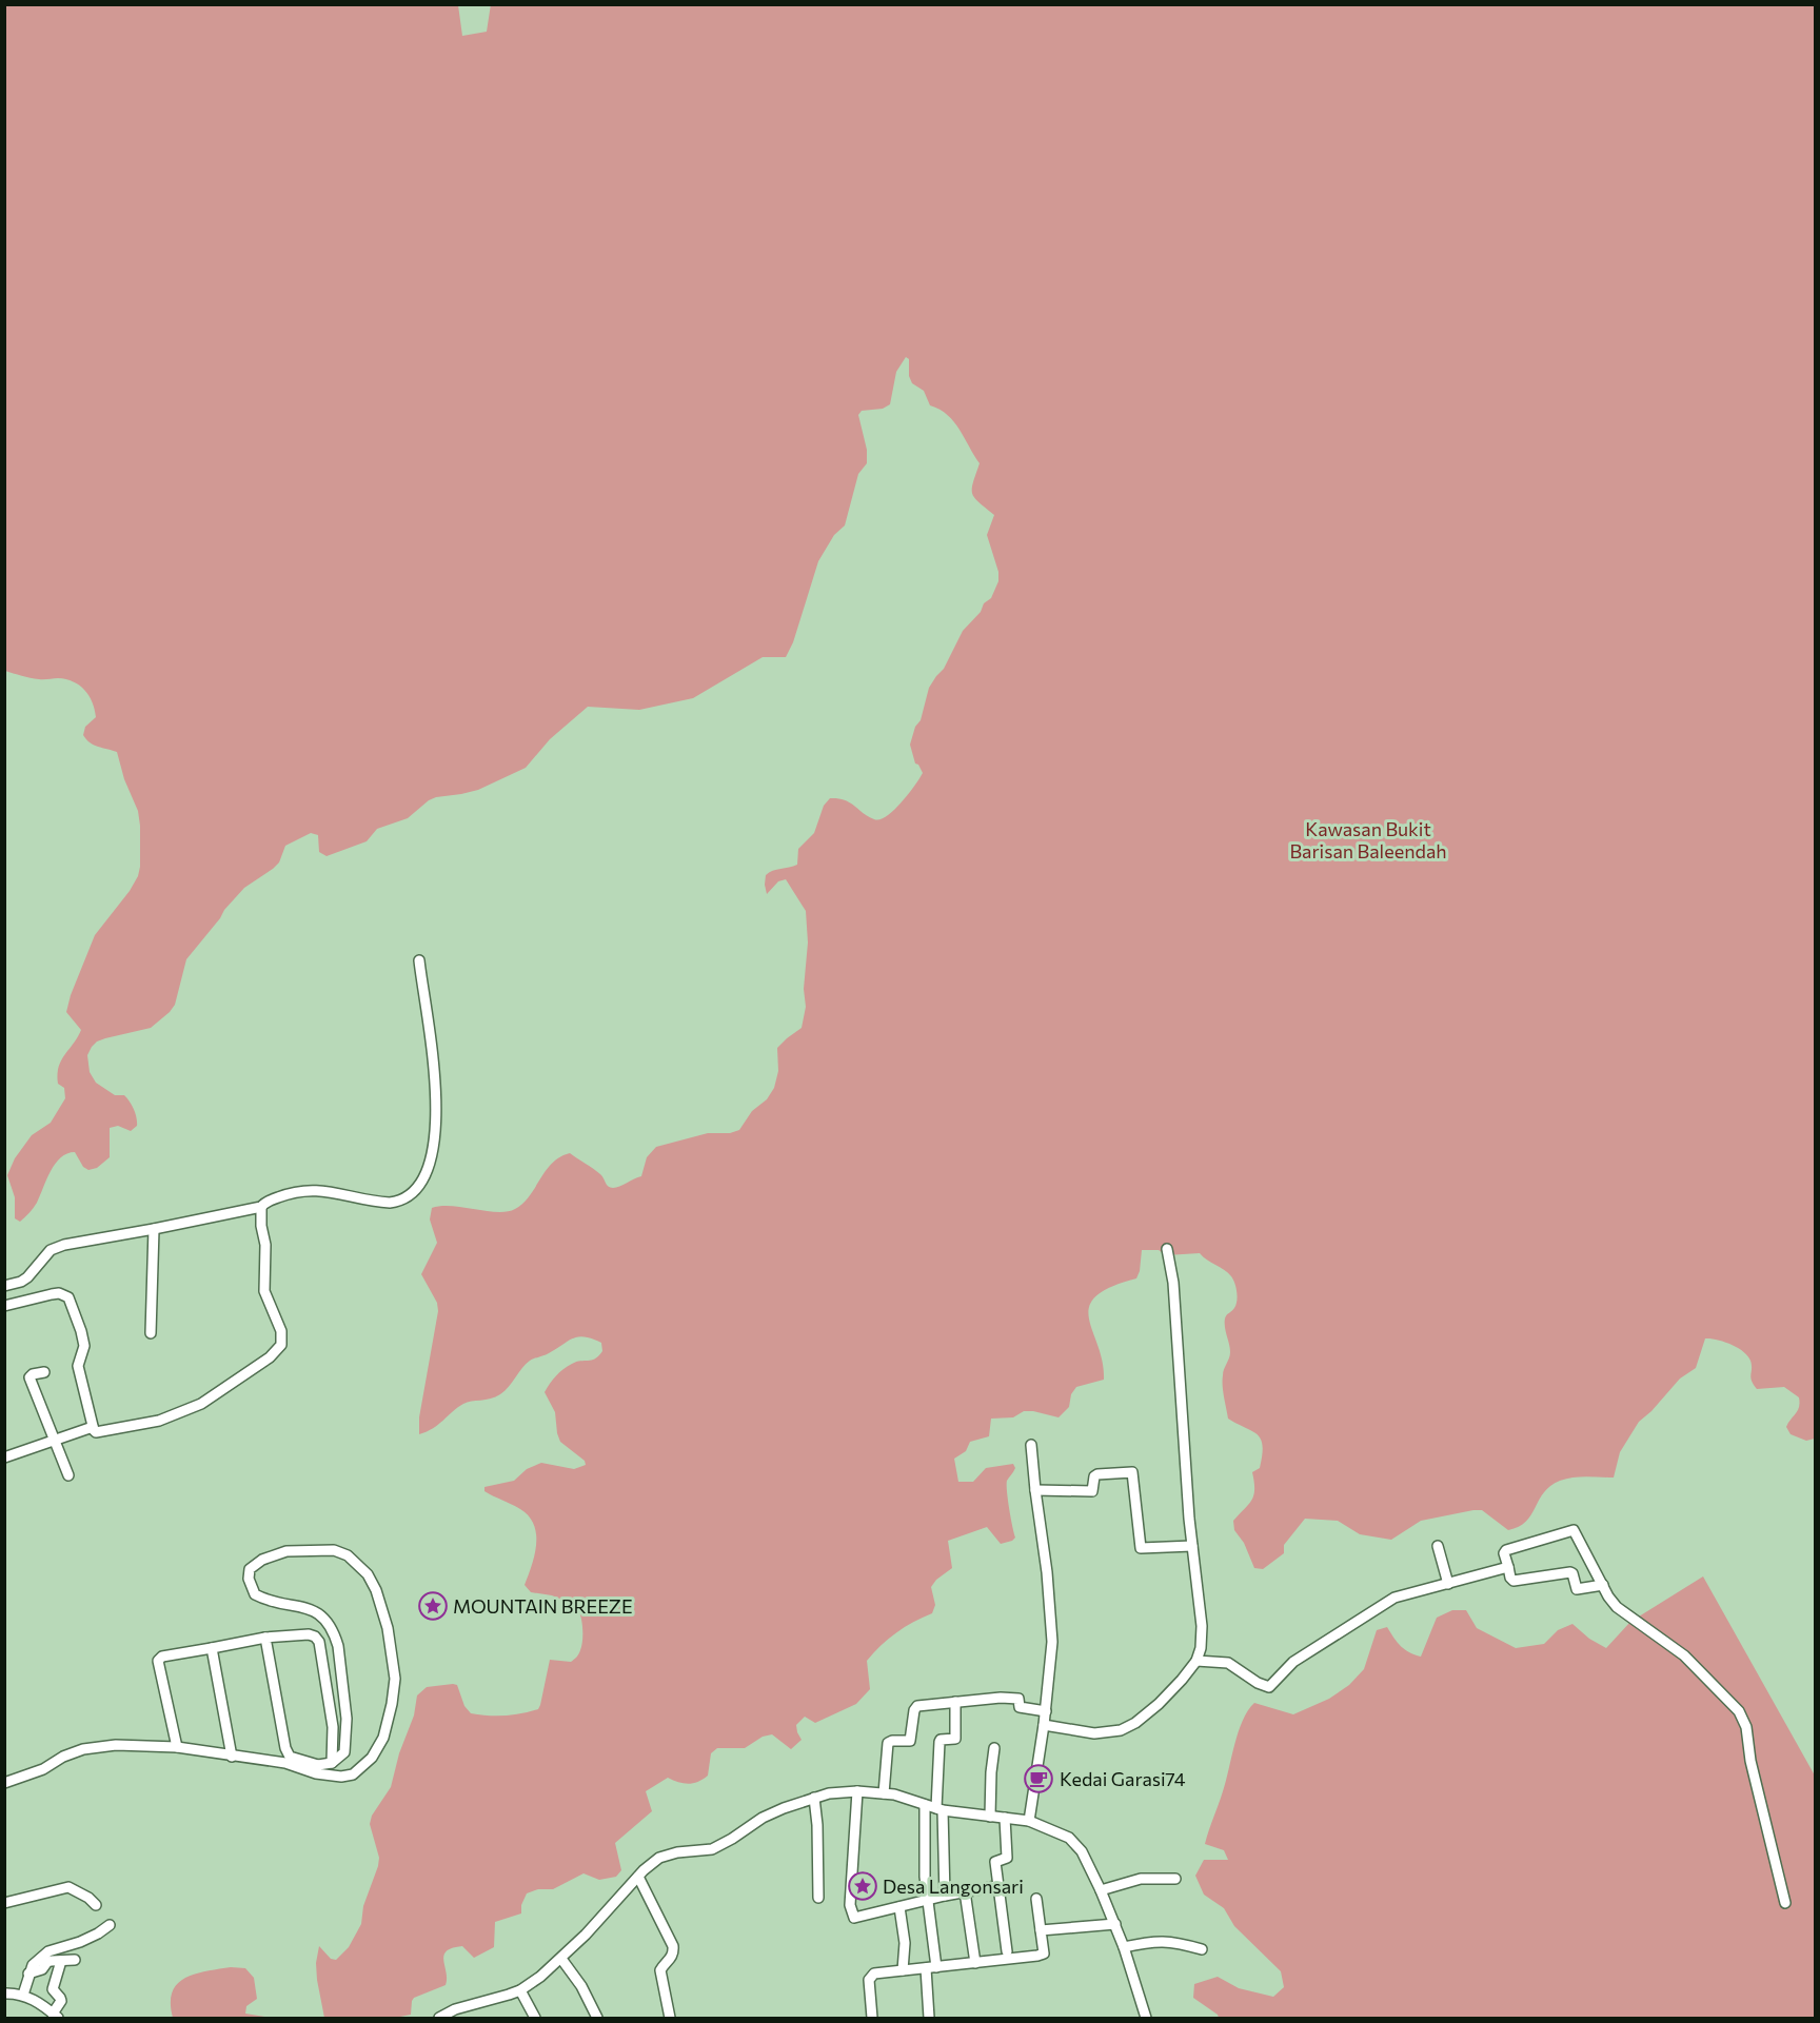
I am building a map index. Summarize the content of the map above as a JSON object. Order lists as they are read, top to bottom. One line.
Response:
{"parks":["Kawasan Bukit Barisan Baleendah"],"places":{"place":["MOUNTAIN BREEZE","Desa Langonsari"],"cafe":["Kedai Garasi74"]}}
